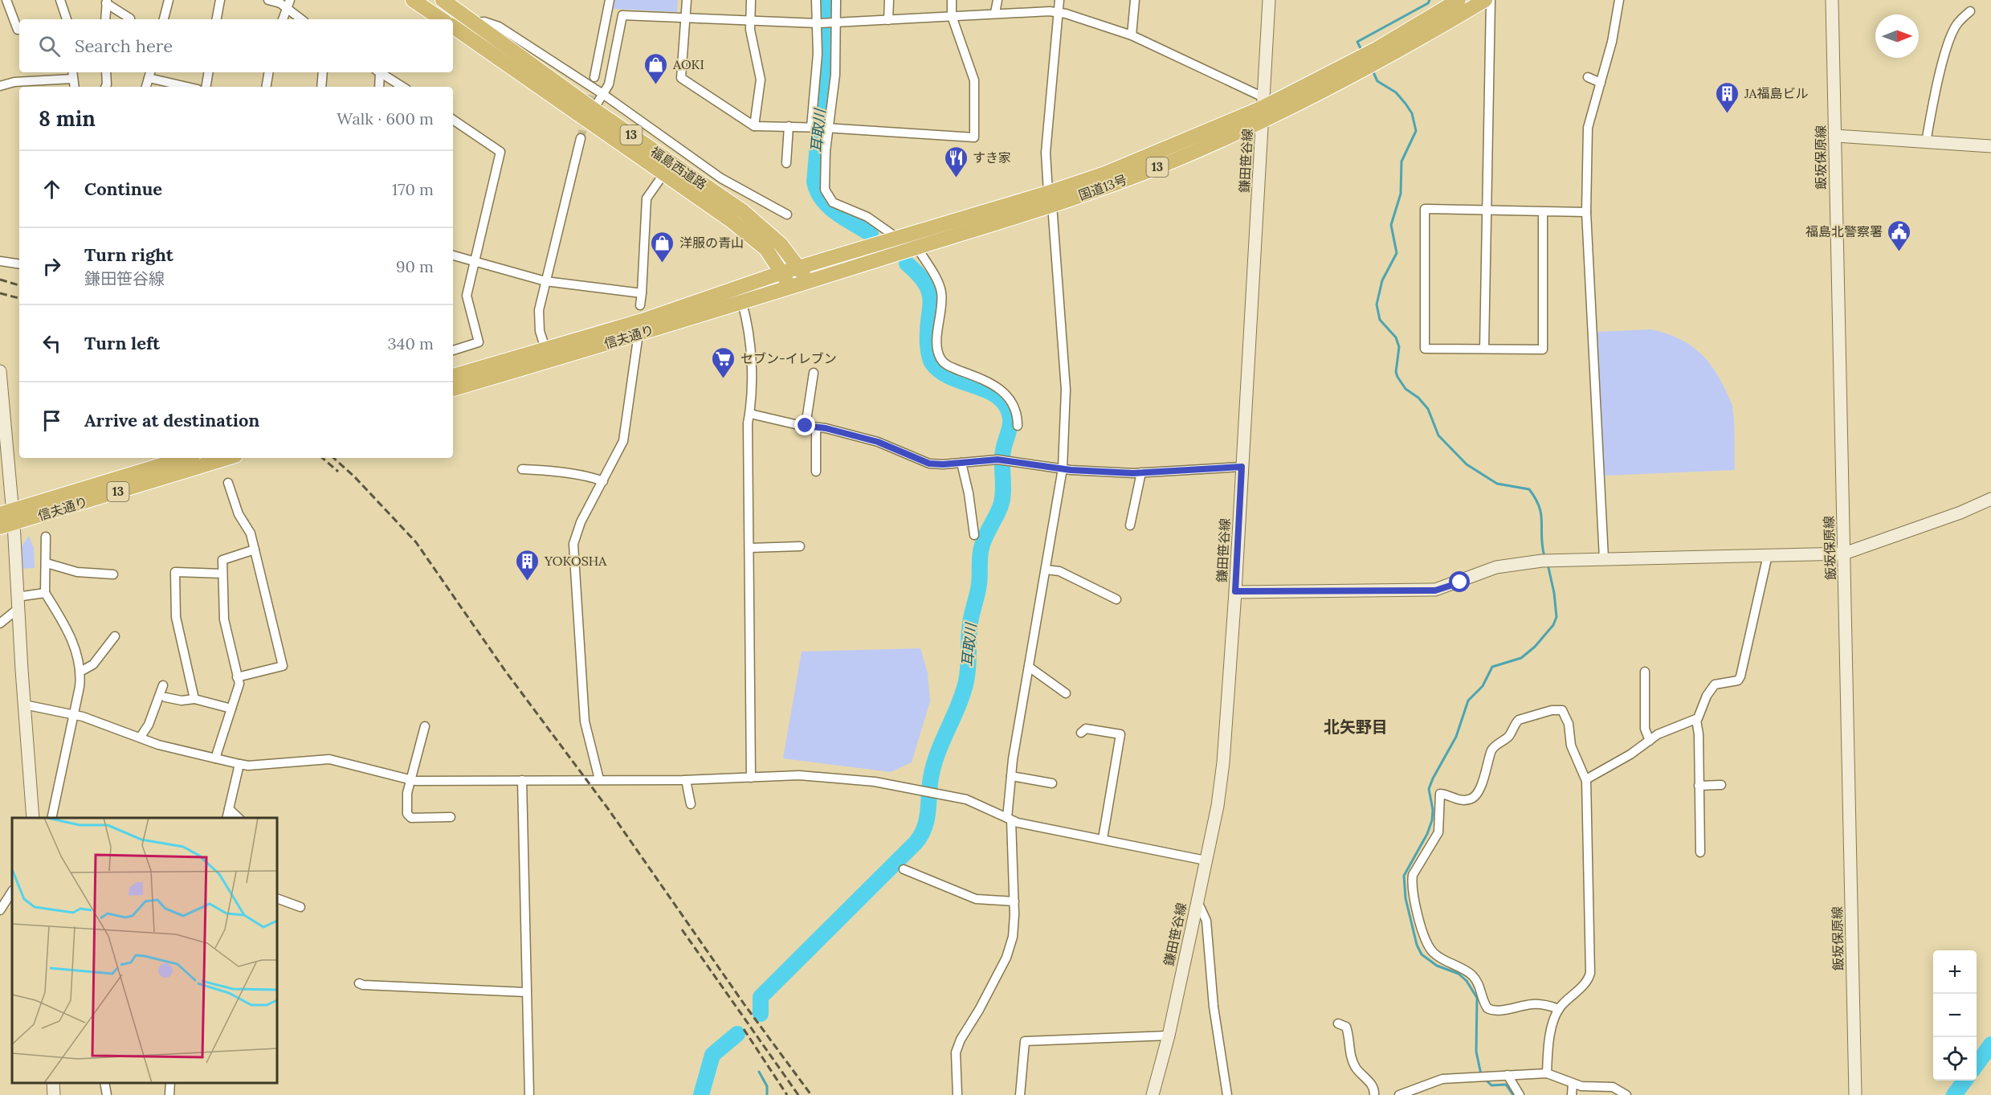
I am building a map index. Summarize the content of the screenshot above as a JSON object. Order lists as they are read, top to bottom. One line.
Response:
{"streets":{"highway":["13","福島西道路","国道13号","信夫通り"],"street":["飯坂保原線","鎌田笹谷線"]},"crossings":[["鎌田笹谷線","国道13号"],["福島西道路","国道13号"],["福島西道路","信夫通り"],["国道13号","信夫通り"]],"districts":["北矢野目"],"water":["耳取川"],"places":{"shop":["AOKI","洋服の青山"],"building":["JA福島ビル","YOKOSHA"],"restaurant":["すき家"],"public building":["福島北警察署"],"supermarket":["セブン-イレブン"]},"north":"right","page":{"search":"Search here","heading":["8 min","Walk · 600 m"],"list":[["Continue","170 m"],["Turn right","鎌田笹谷線","90 m"],["Turn left","340 m"],"Arrive at destination"],"map_buttons":["+","−"]}}
